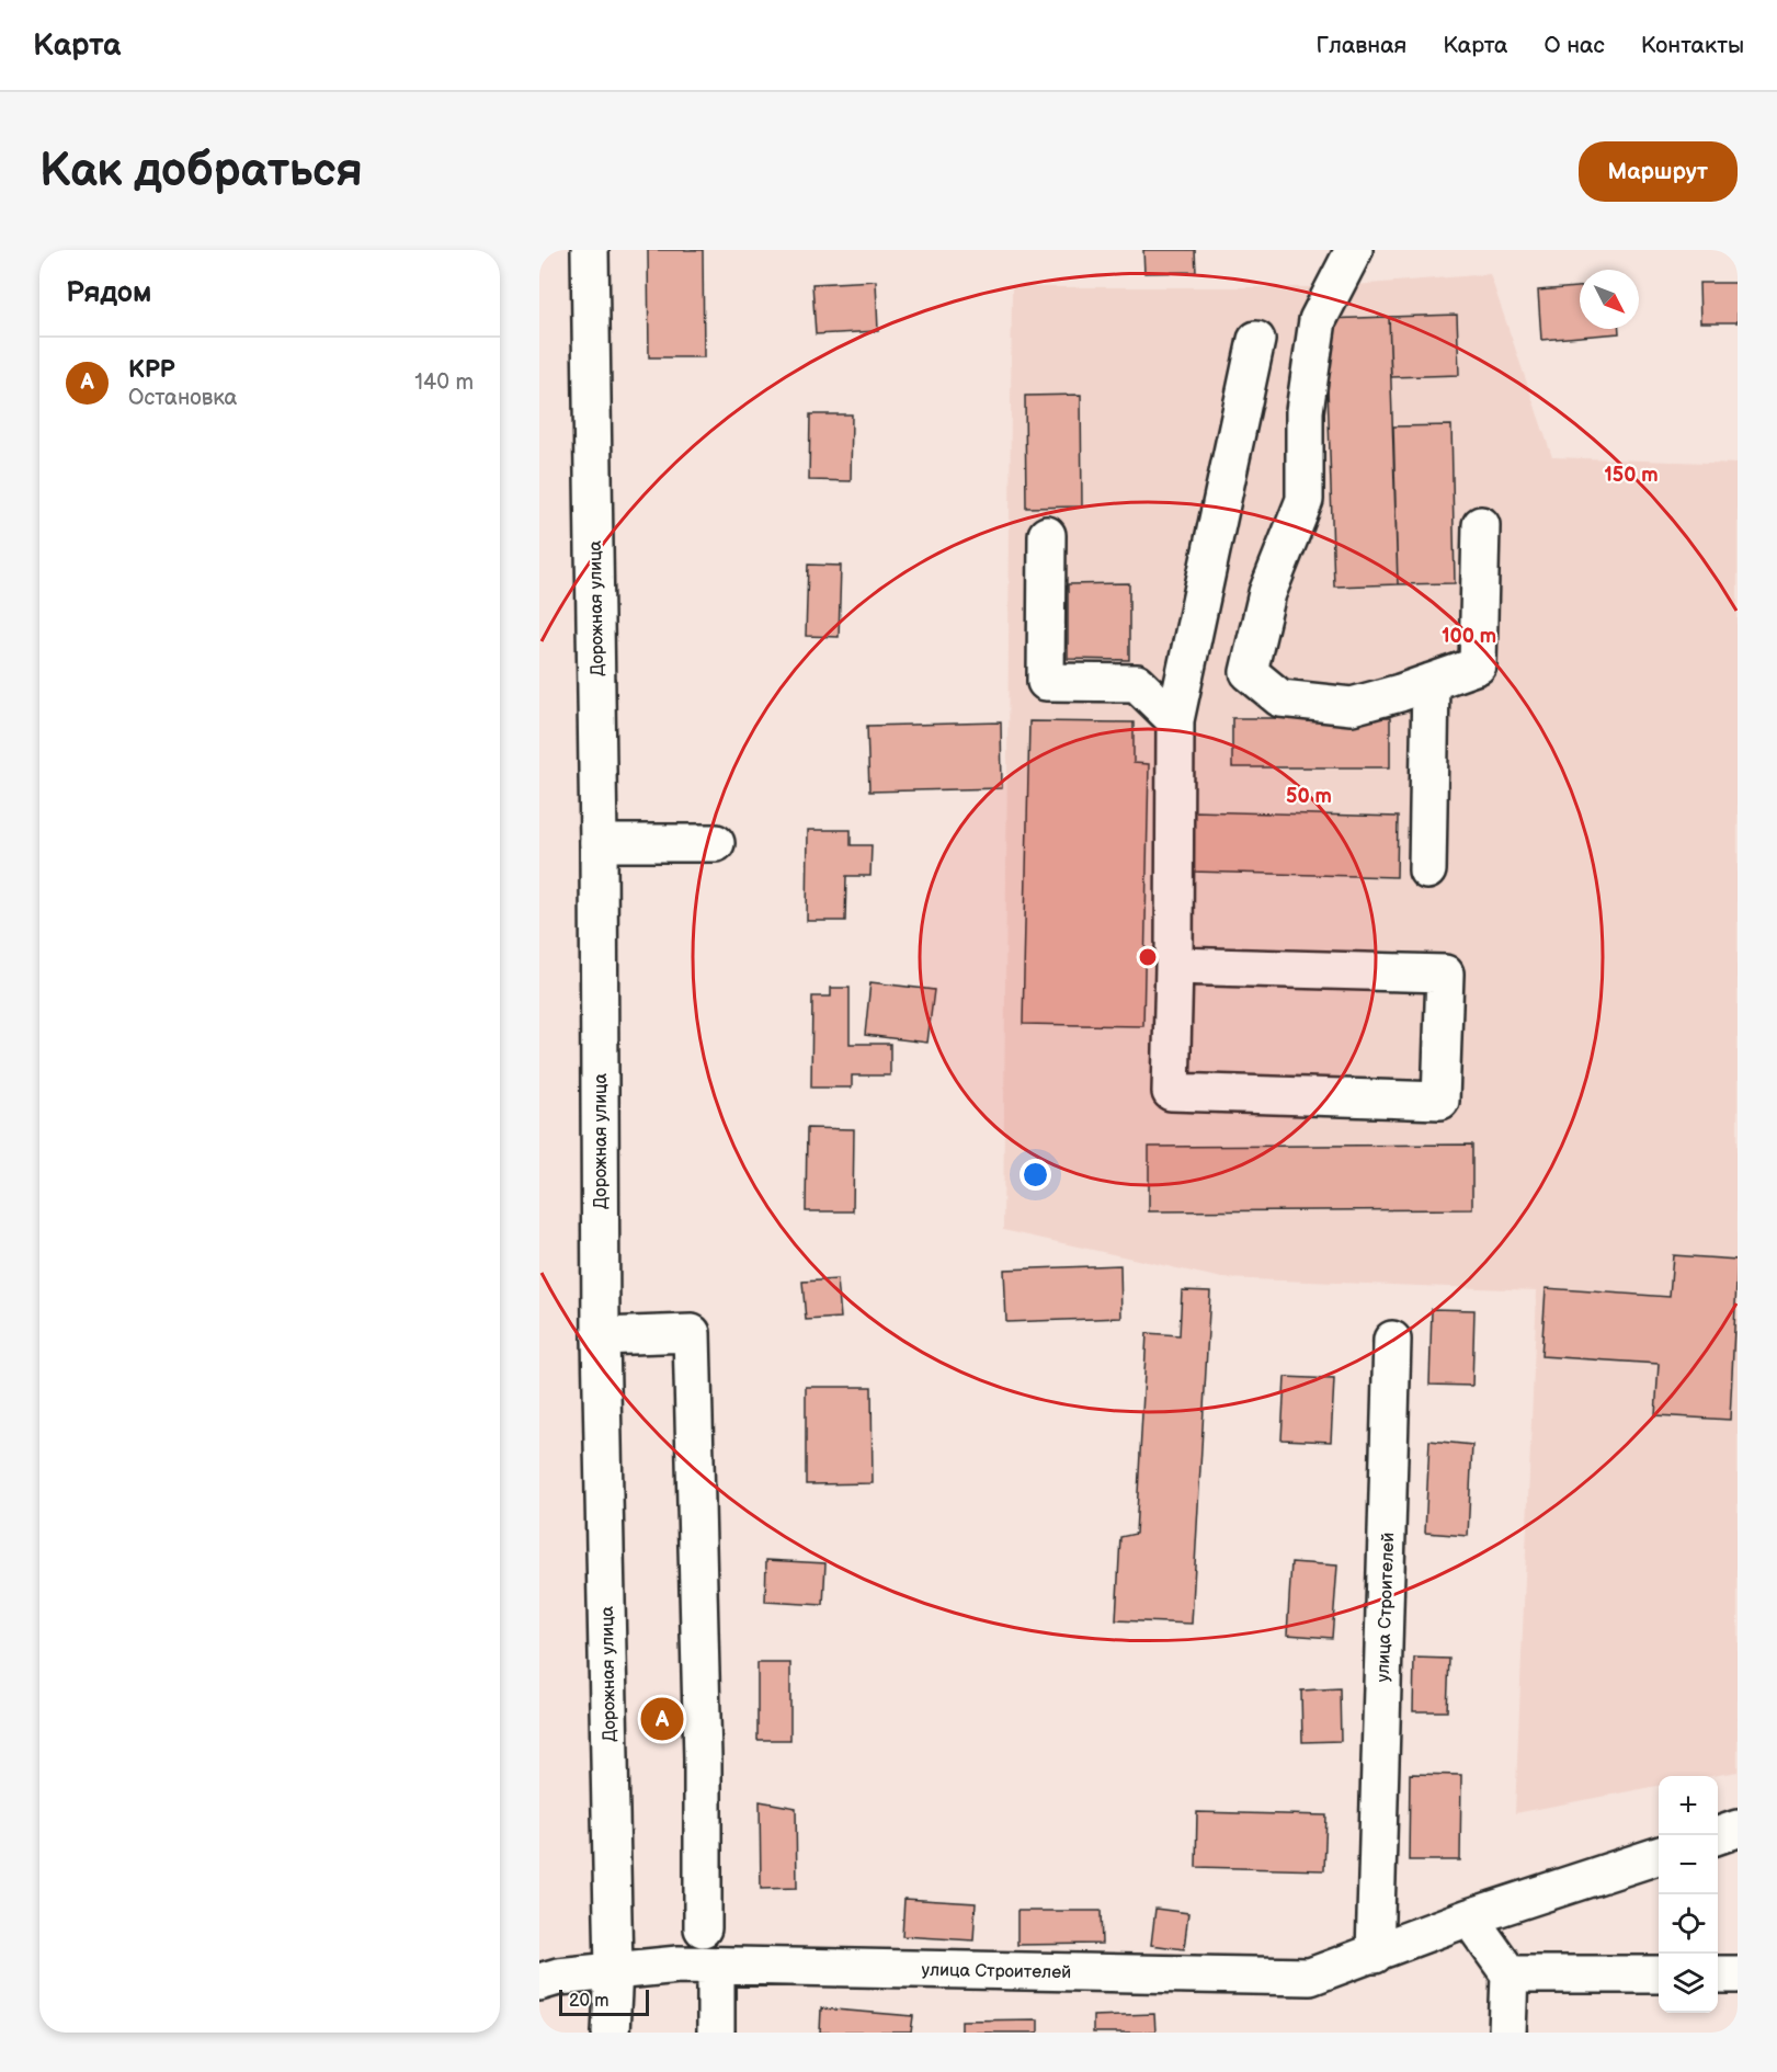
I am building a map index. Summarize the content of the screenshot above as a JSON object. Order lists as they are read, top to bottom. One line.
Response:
{"streets":{"street":["Дорожная улица","улица Строителей"]},"crossings":[["Дорожная улица","улица Строителей"]],"scale_bar":"20 m","north":"bottom right","page":{"header":"Карта","nav":["Главная","Карта","О нас","Контакты"],"buttons":"Маршрут","title":"Как добраться","heading":"Рядом","list":[{"mark":"A","name":"KPP","note":"Остановка","value":"140 m"}],"pins":"A","map_buttons":["+","−"],"scale":"20 m"},"rings":["150 m","100 m","50 m"]}
